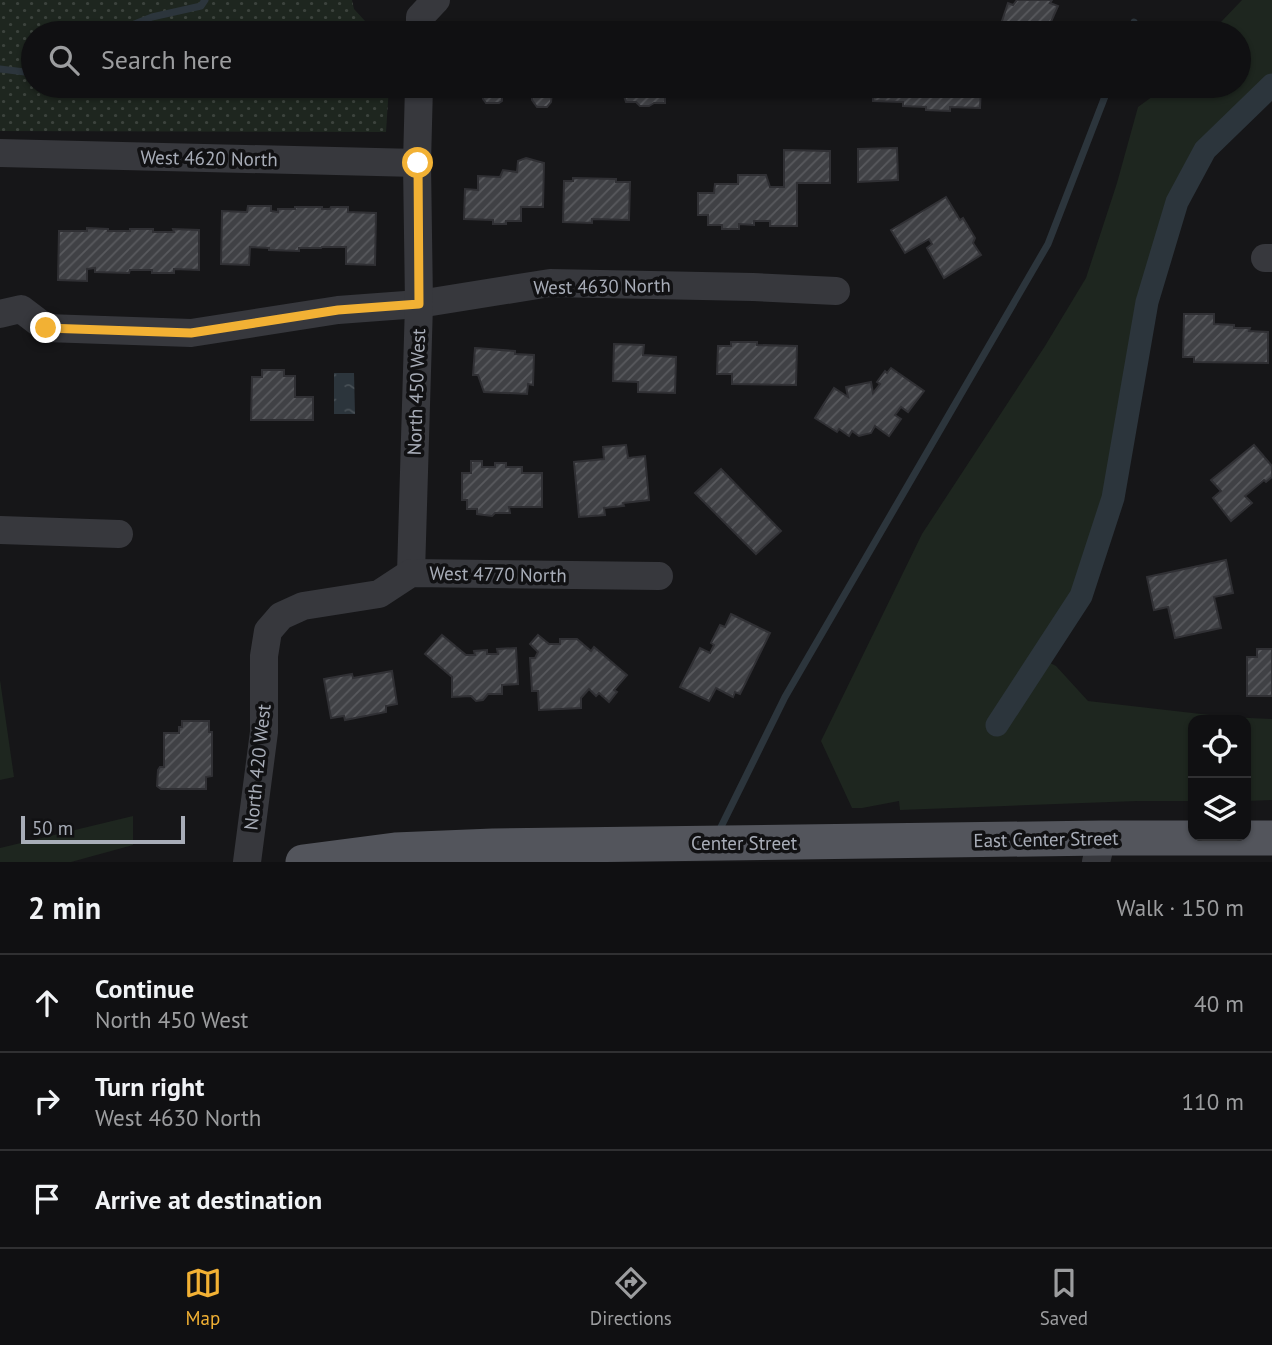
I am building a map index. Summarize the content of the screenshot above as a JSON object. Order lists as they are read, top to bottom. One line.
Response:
{"streets":{"main road":["East Center Street","Center Street"],"street":["West 4620 North","West 4630 North","North 450 West","West 4770 North","North 420 West"]},"crossings":[["West 4620 North","North 450 West"],["West 4630 North","North 450 West"],["North 450 West","West 4770 North"],["West 4770 North","North 420 West"],["East Center Street","Center Street"]],"scale_bar":"50 m","page":{"search":"Search here","scale":"50 m","heading":["2 min","Walk · 150 m"],"list":[["Continue","North 450 West","40 m"],["Turn right","West 4630 North","110 m"],"Arrive at destination"],"nav":["Map","Directions","Saved"]}}
